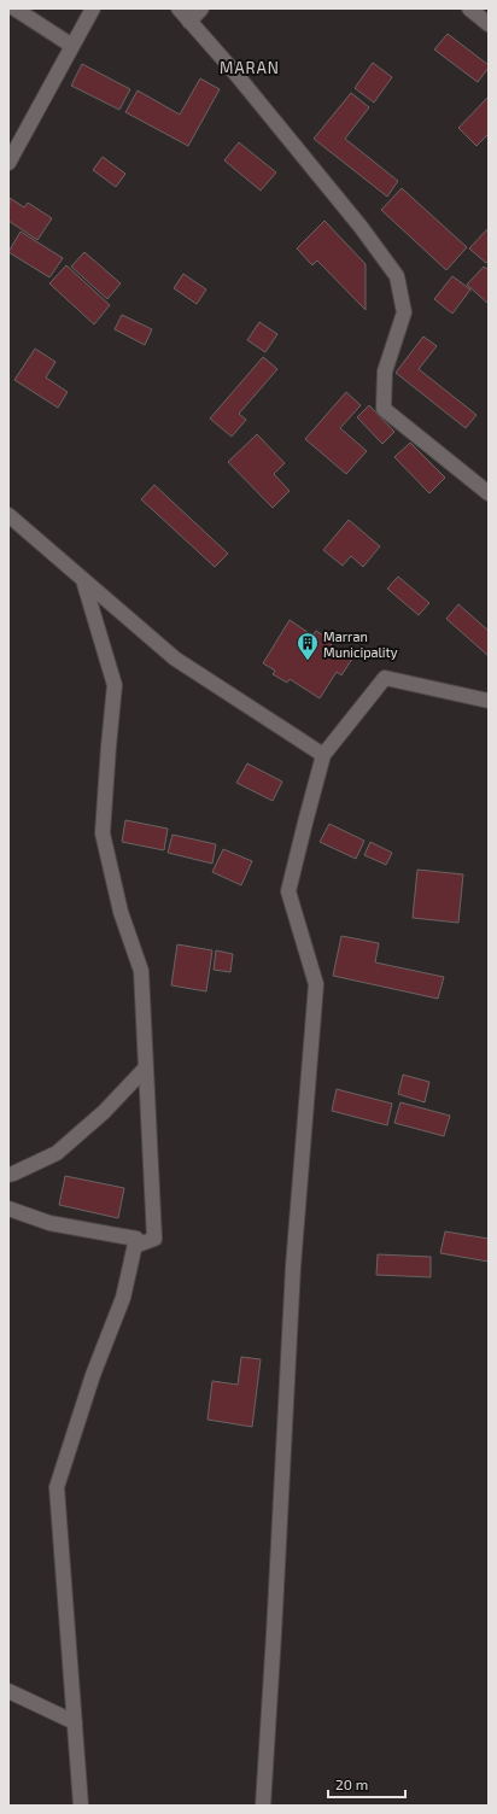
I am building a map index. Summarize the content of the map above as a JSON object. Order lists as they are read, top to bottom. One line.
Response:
{"districts":["MARAN"],"places":{"building":["Marran Municipality"]},"scale_bar":"20 m"}
